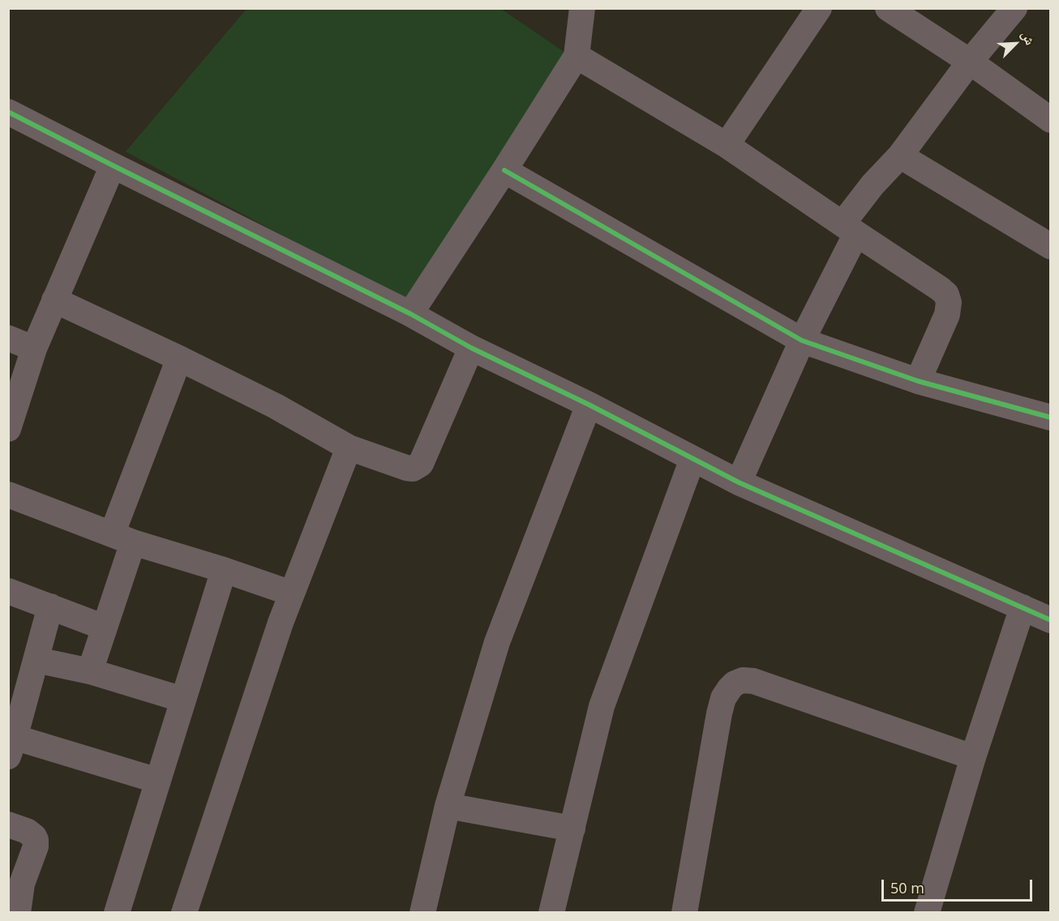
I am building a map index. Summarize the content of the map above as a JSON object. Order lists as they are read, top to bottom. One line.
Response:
{"scale_bar":"50 m","north":"top right"}
